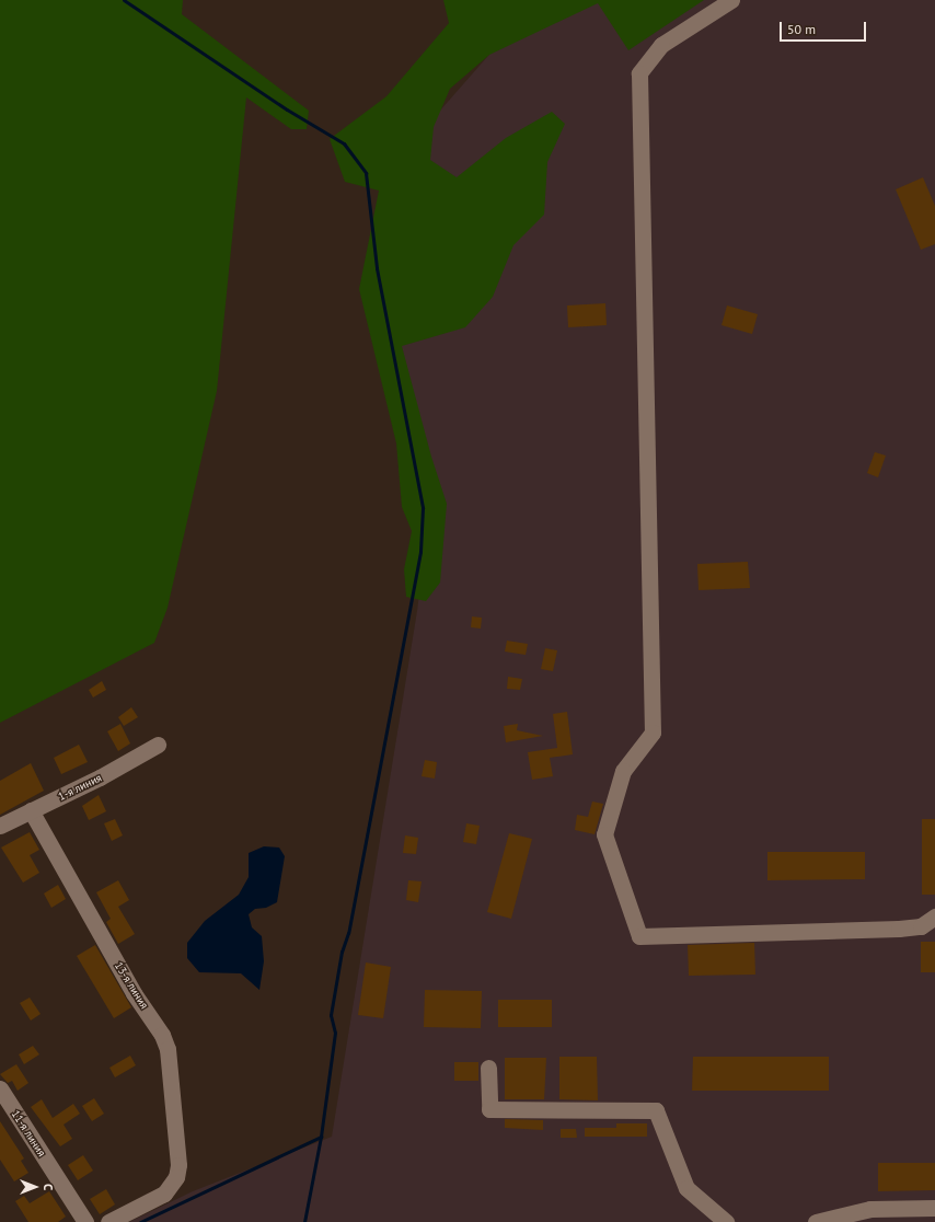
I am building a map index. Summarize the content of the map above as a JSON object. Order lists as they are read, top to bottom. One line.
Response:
{"streets":{"street":["1-я линия","13-я линия","11-я линия"]},"crossings":[["1-я линия","13-я линия"]],"scale_bar":"50 m","north":"right"}
